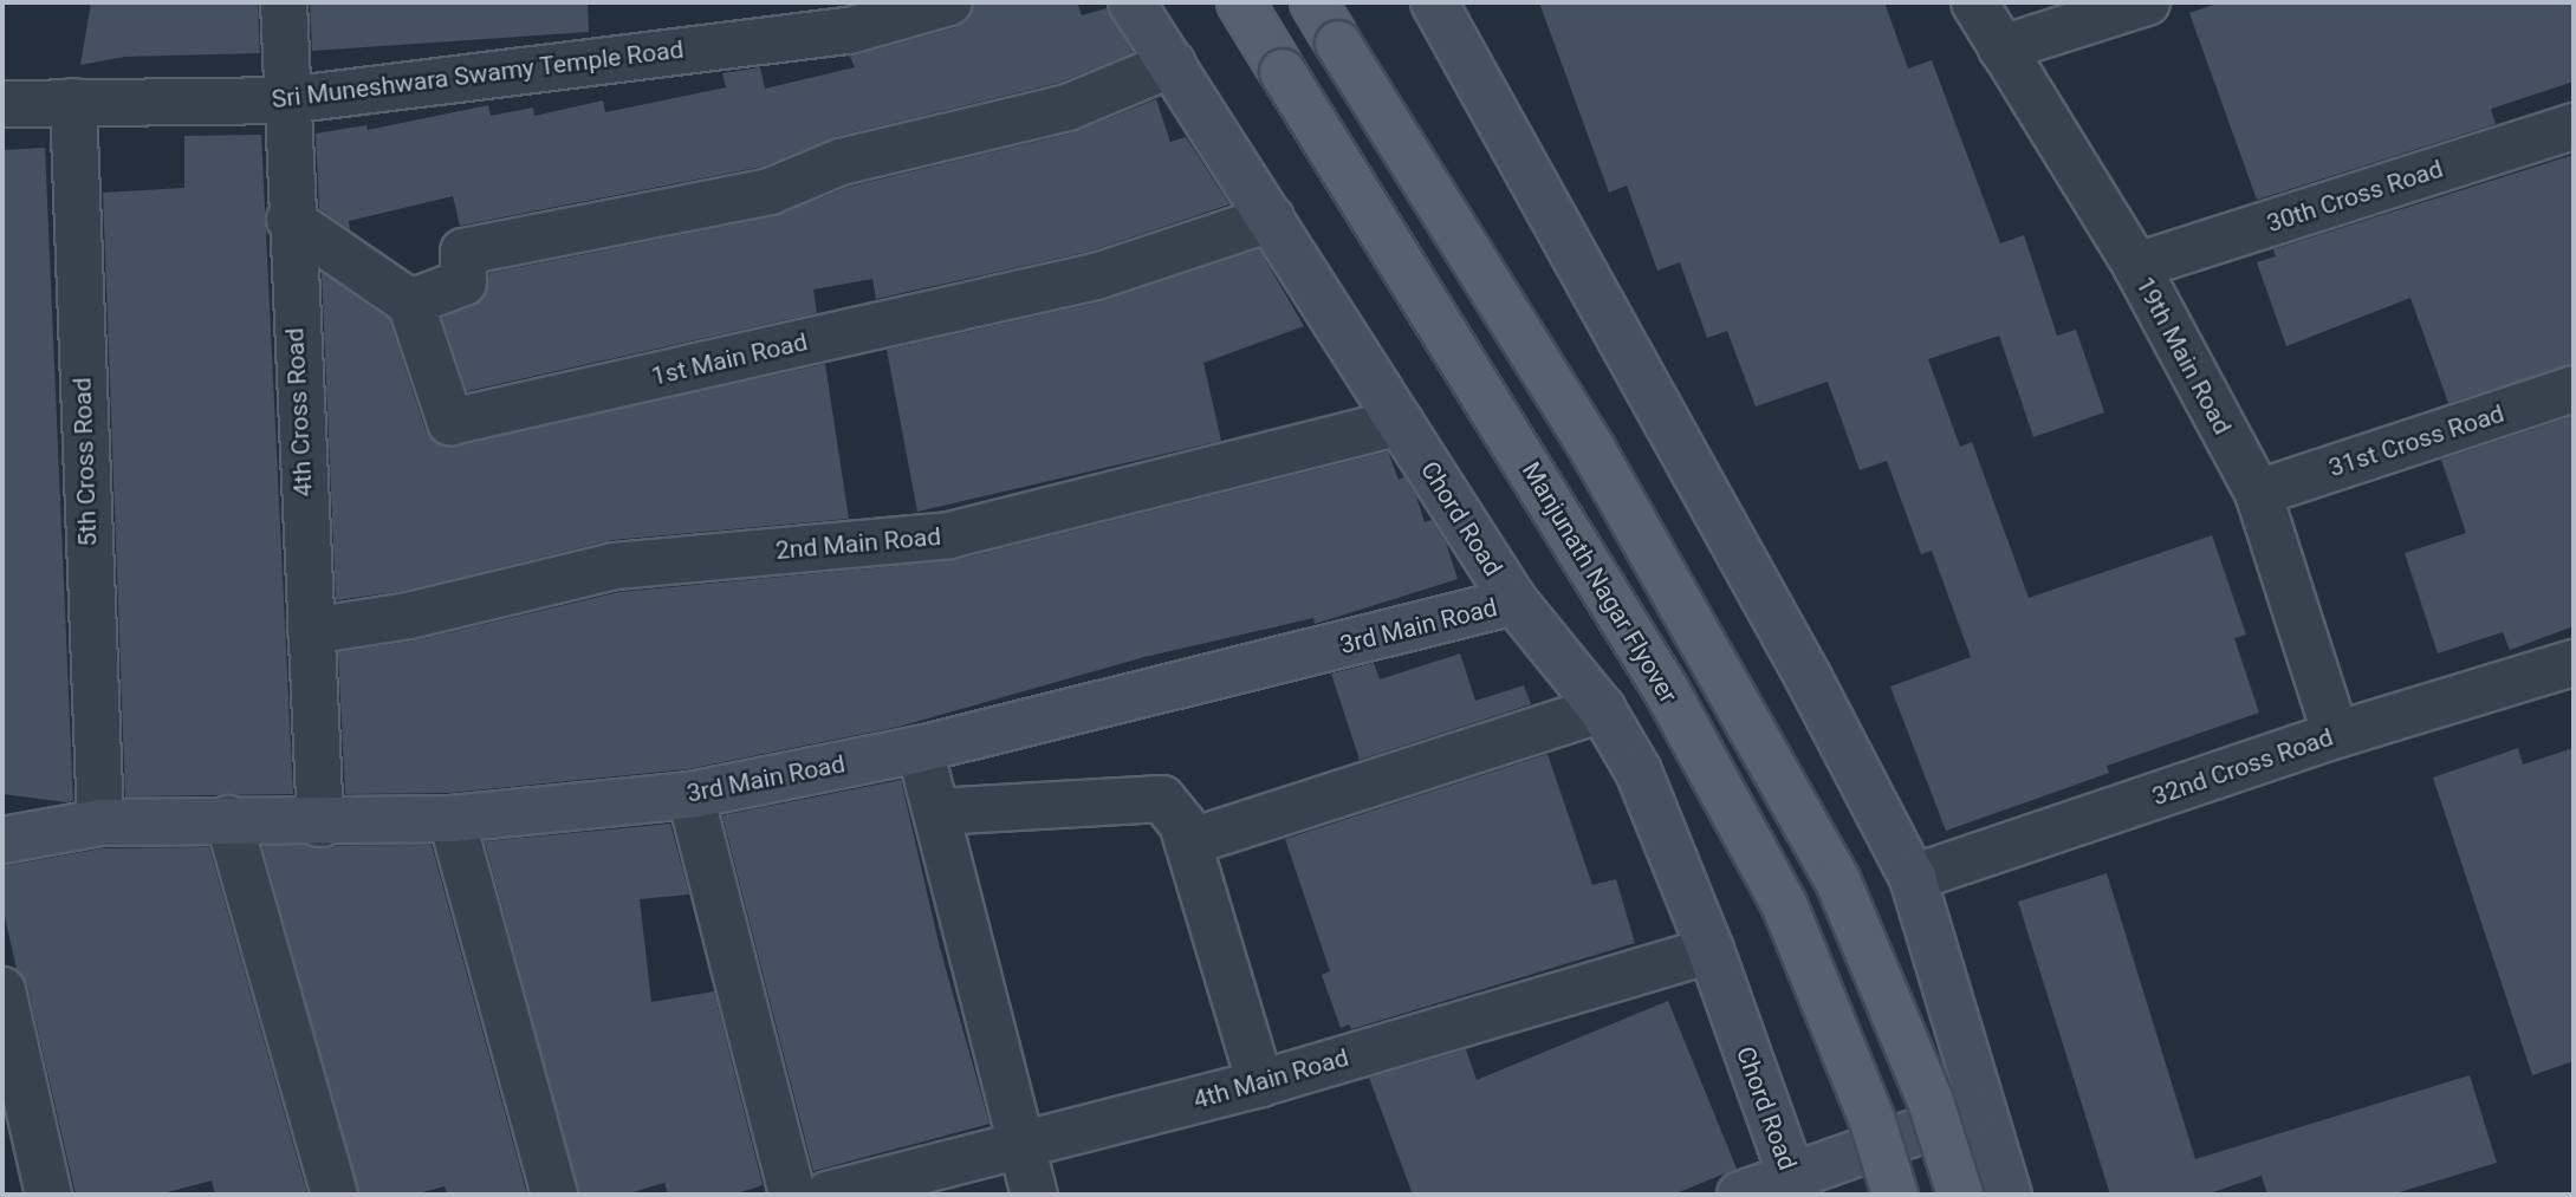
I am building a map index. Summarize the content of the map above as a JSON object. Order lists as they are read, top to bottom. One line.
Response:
{"streets":{"main road":["Manjunath Nagar Flyover"],"street":["Sri Muneshwara Swamy Temple Road","30th Cross Road","19th Main Road","1st Main Road","4th Cross Road","31st Cross Road","5th Cross Road","Chord Road","2nd Main Road","3rd Main Road","32nd Cross Road","4th Main Road"]},"crossings":[["Sri Muneshwara Swamy Temple Road","4th Cross Road"],["Sri Muneshwara Swamy Temple Road","5th Cross Road"],["30th Cross Road","19th Main Road"],["19th Main Road","31st Cross Road"],["19th Main Road","32nd Cross Road"],["1st Main Road","Chord Road"],["4th Cross Road","2nd Main Road"],["4th Cross Road","3rd Main Road"],["5th Cross Road","3rd Main Road"],["Chord Road","2nd Main Road"],["Chord Road","3rd Main Road"],["Chord Road","4th Main Road"]]}
